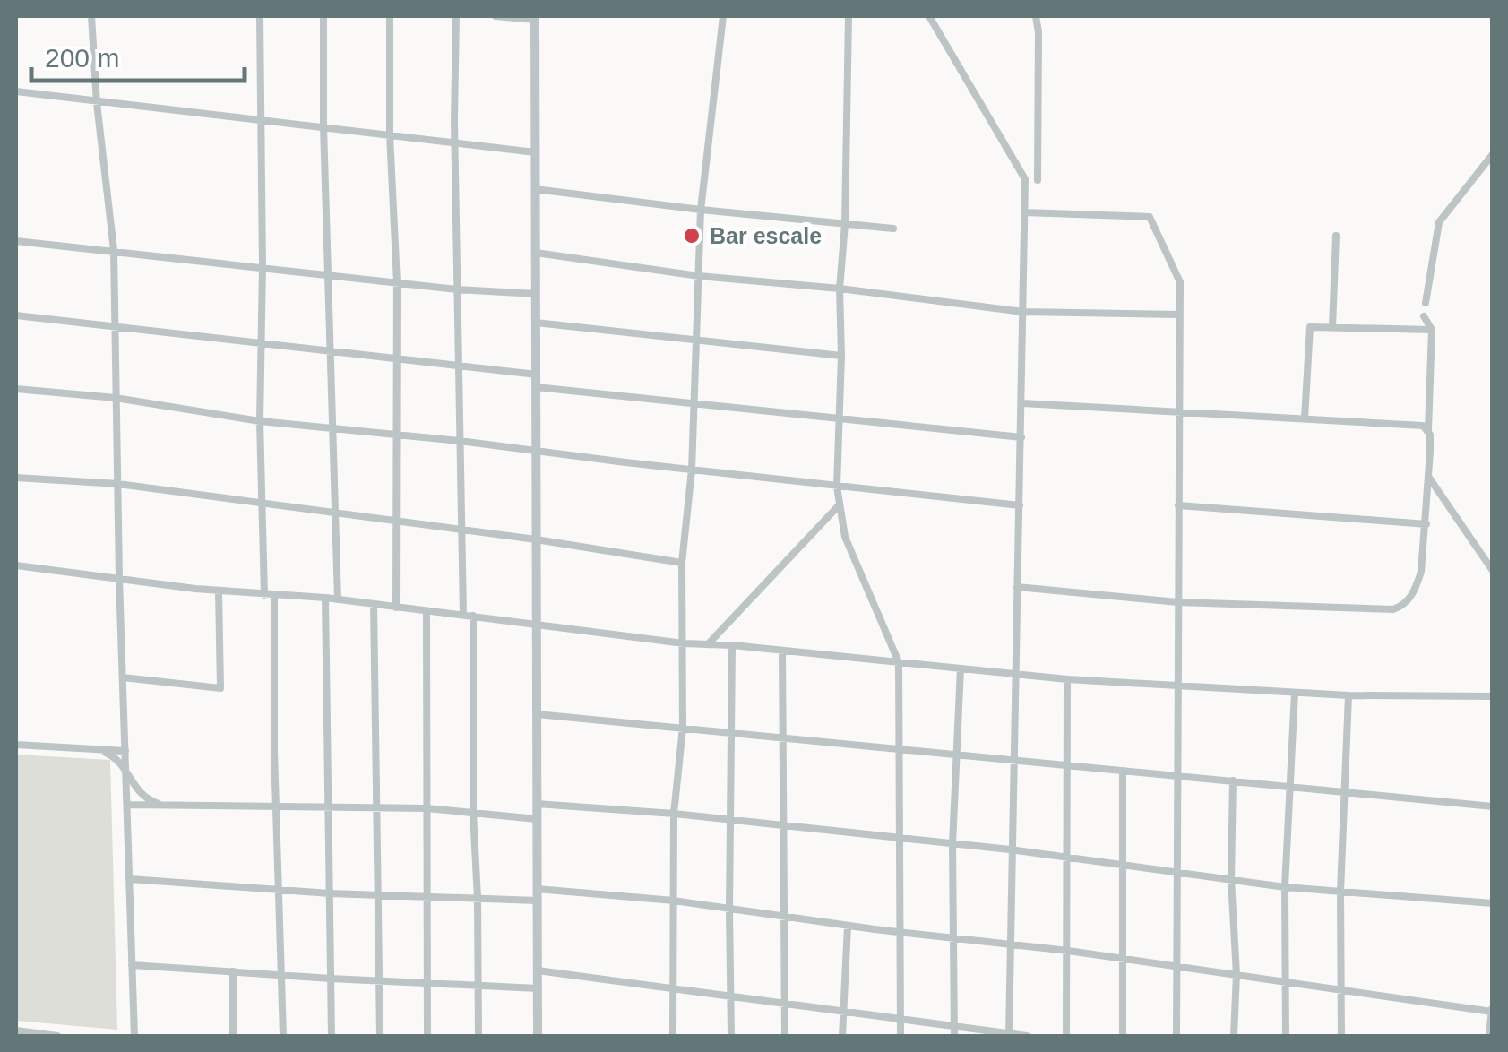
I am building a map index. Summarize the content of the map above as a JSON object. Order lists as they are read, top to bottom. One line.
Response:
{"places":["Bar escale"],"scale_bar":"200 m"}
